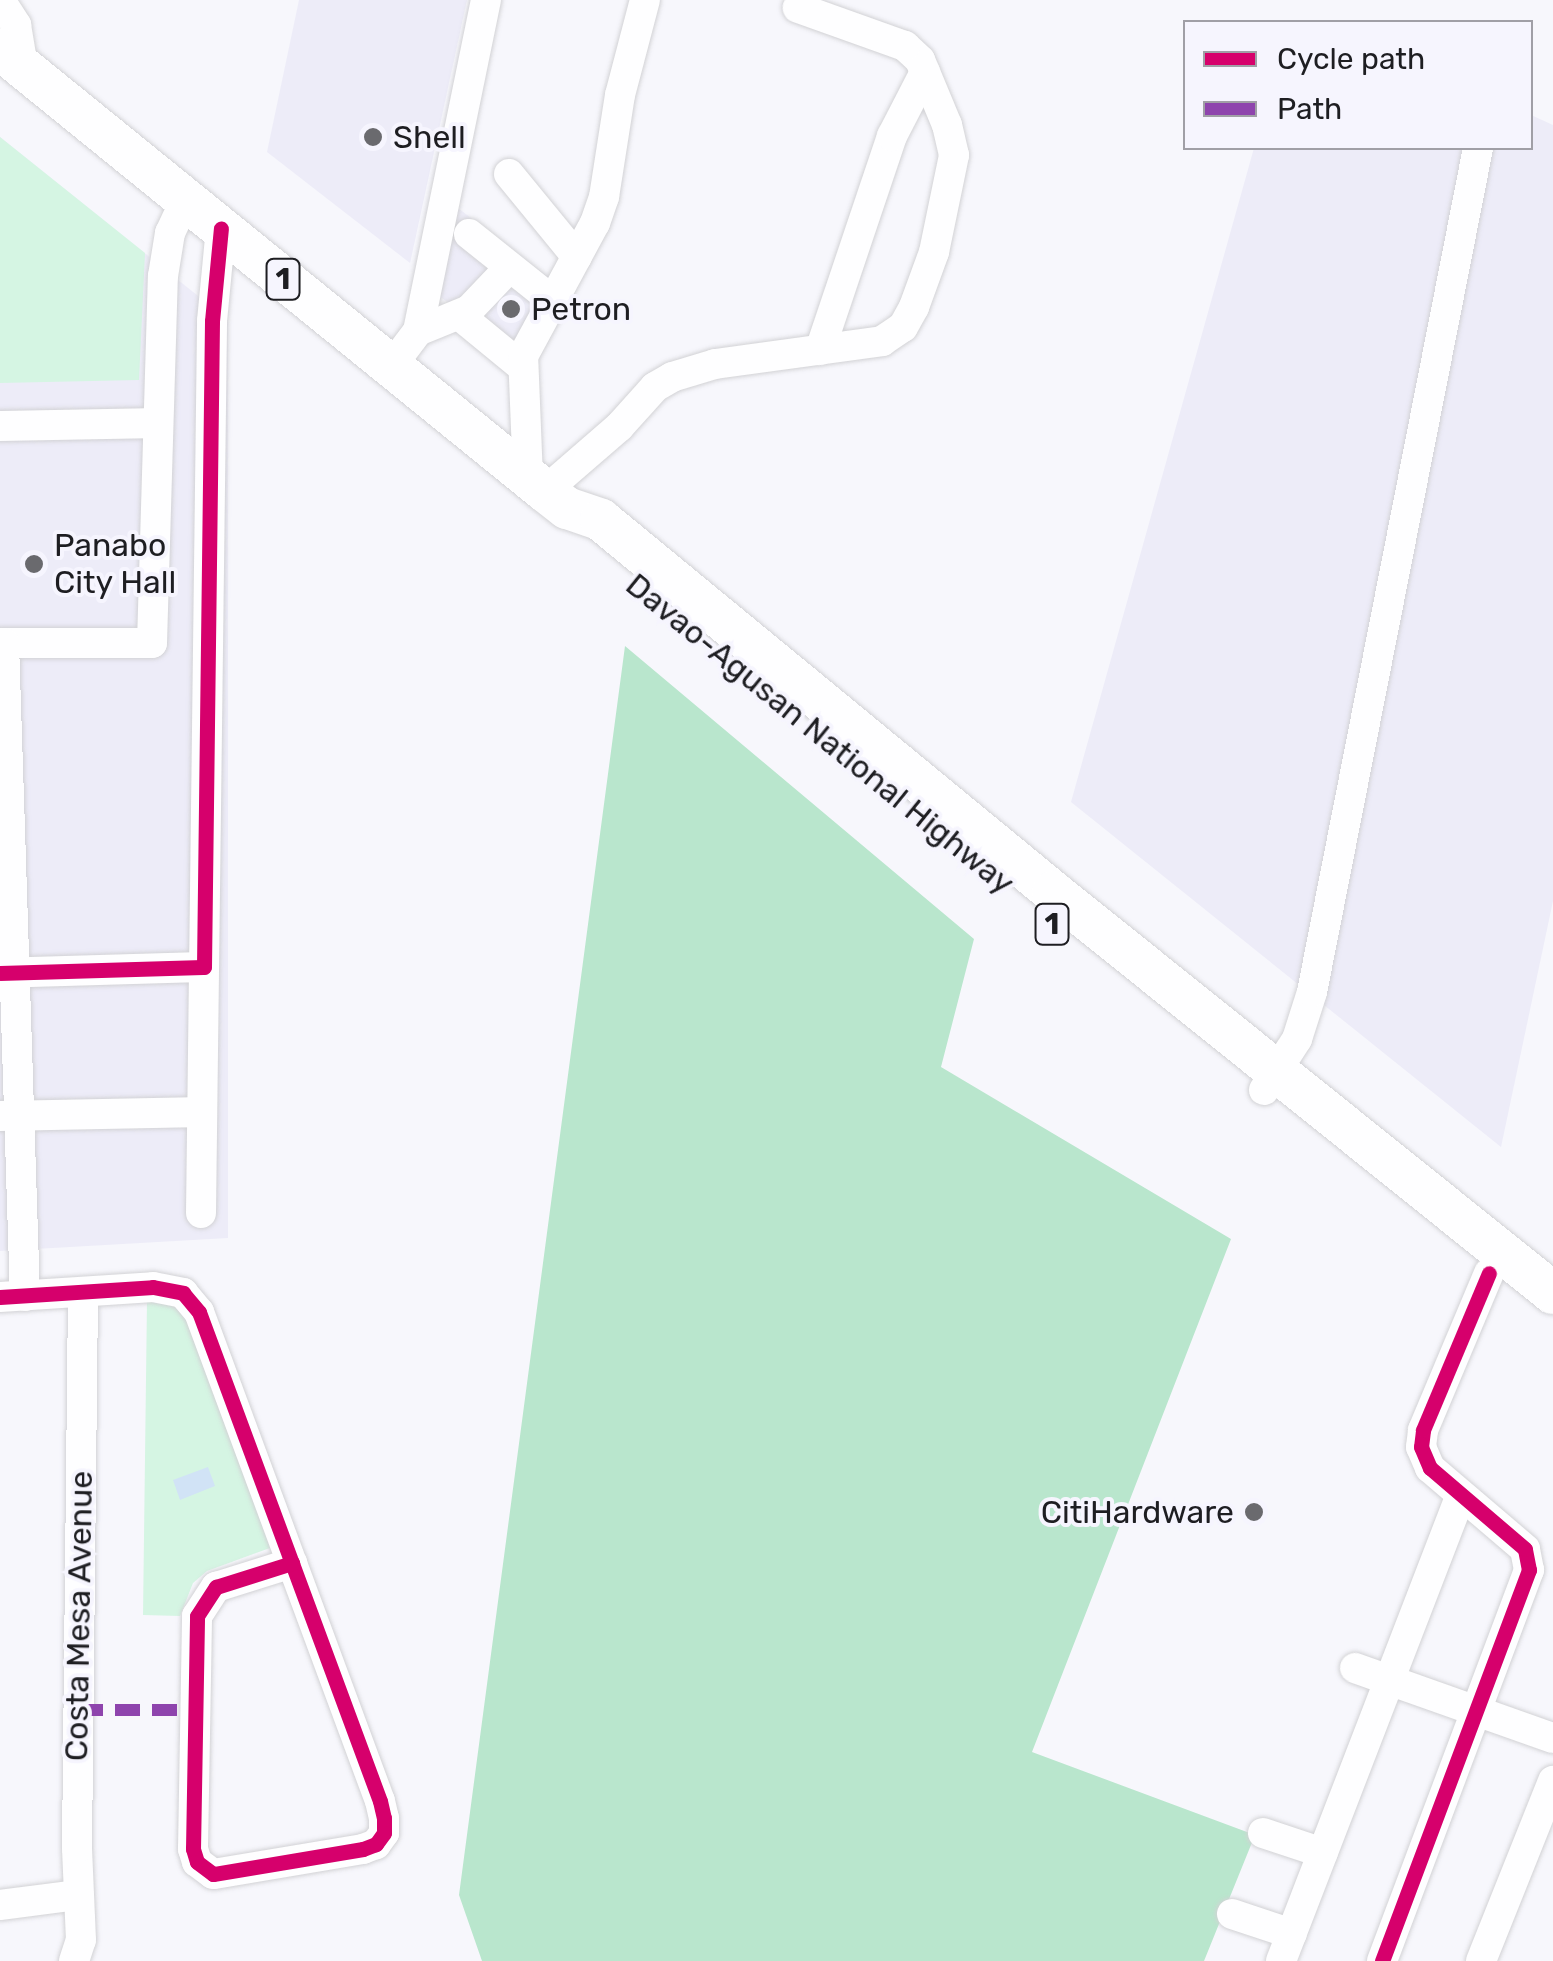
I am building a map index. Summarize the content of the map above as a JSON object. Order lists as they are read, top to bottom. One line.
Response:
{"streets":{"highway":["1","Davao-Agusan National Highway"],"street":["Costa Mesa Avenue"]},"places":["Shell","Petron","Panabo City Hall","CitiHardware"],"legend":["Cycle path","Path"]}
